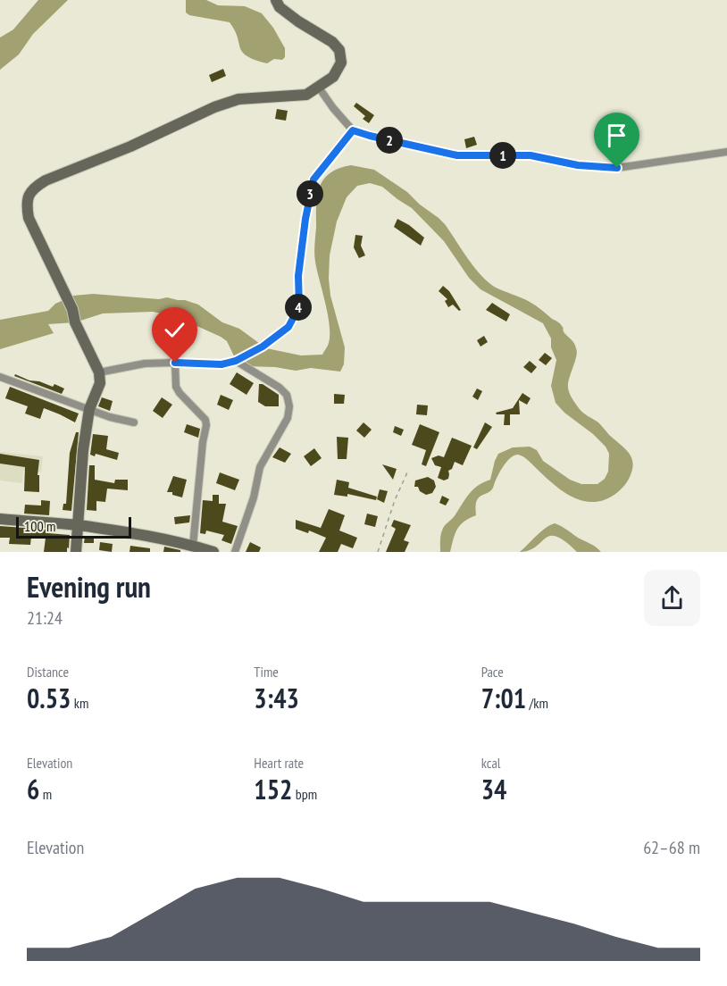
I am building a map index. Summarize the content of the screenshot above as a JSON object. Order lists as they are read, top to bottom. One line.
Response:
{"scale_bar":"100 m","page":{"pins":["2","1","3","4"],"scale":"100 m","heading":["Evening run","21:24"],"stats":[["Distance","0.53 km"],["Time","3:43"],["Pace","7:01 /km"],["Elevation","6 m"],["Heart rate","152 bpm"],["kcal","34"]],"chart":["Elevation","62–68 m"]}}
